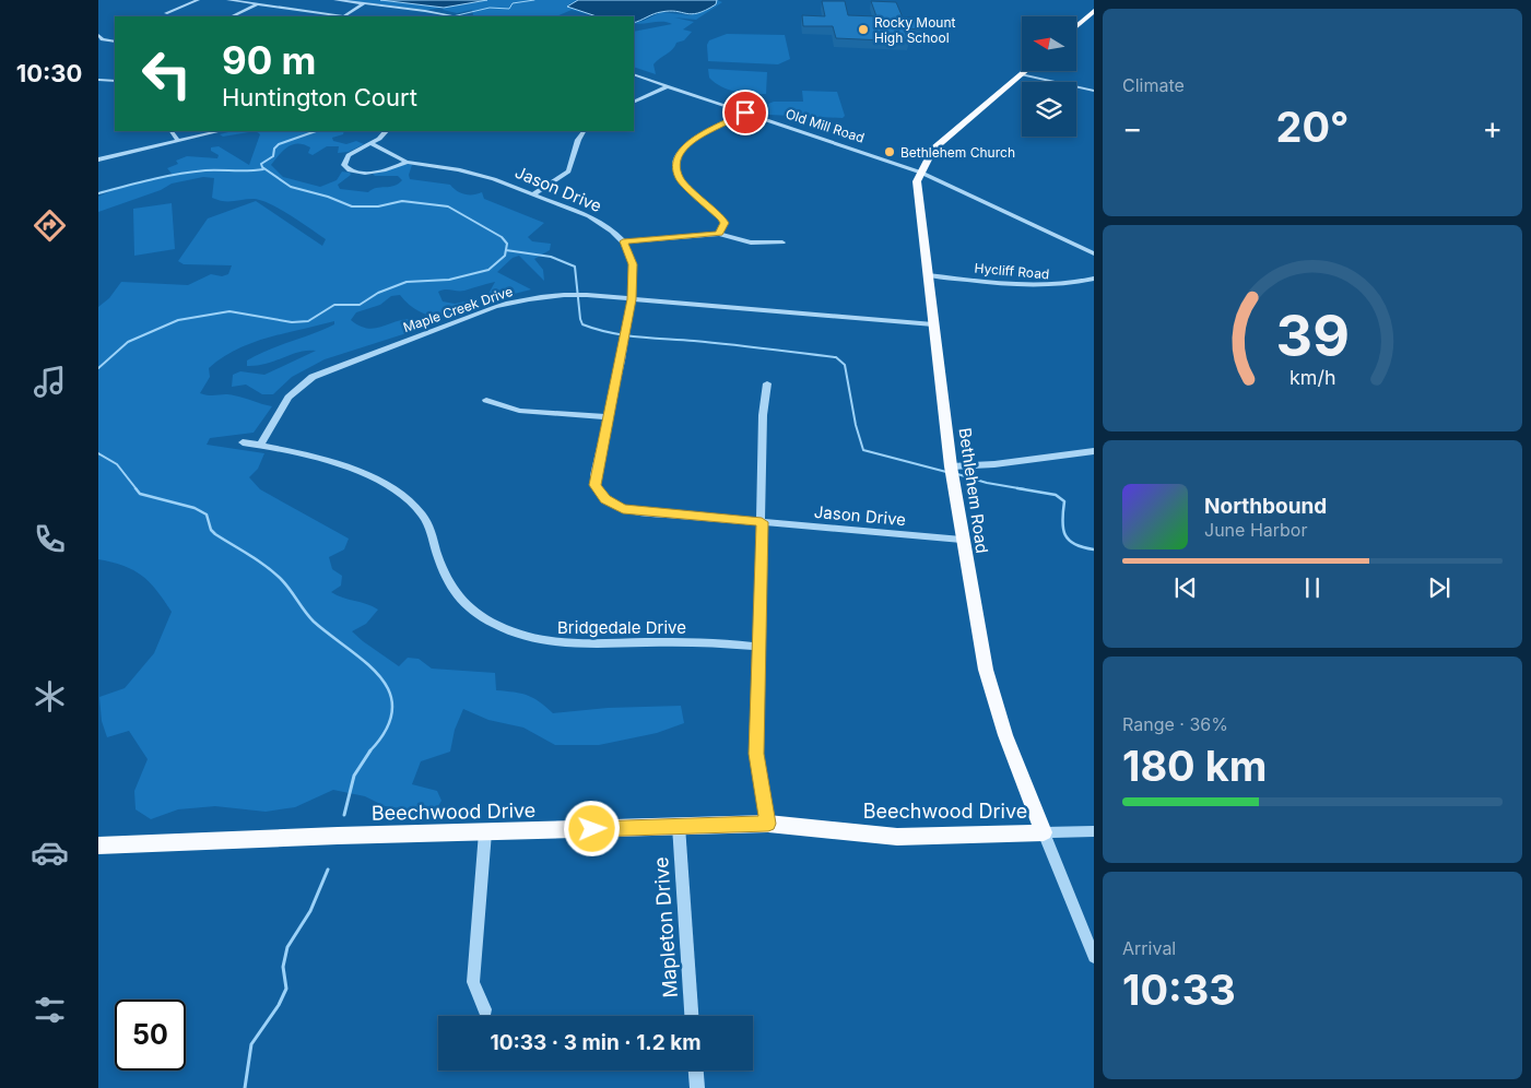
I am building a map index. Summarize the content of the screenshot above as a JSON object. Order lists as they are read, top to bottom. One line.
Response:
{"streets":{"main road":["Bethlehem Road","Beechwood Drive"],"street":["Old Mill Road","Jason Drive","Hycliff Road","Maple Creek Drive","Bridgedale Drive","Mapleton Drive"]},"crossings":[["Old Mill Road","Bethlehem Road"],["Jason Drive","Maple Creek Drive"],["Jason Drive","Bethlehem Road"],["Hycliff Road","Bethlehem Road"],["Maple Creek Drive","Bethlehem Road"],["Maple Creek Drive","Bridgedale Drive"],["Bethlehem Road","Beechwood Drive"],["Beechwood Drive","Mapleton Drive"]],"places":["Rocky Mount High School","Bethlehem Church"],"north":"left","page":{"tabs":"10:30","tile":["Climate",["Range · 36%","180 km"],["Arrival","10:33"]],"turn":["90 m","Huntington Court"],"heat":["−","20°","+"],"song":["Northbound","June Harbor"],"limit":"50","trip":"10:33 · 3 min · 1.2 km","gauge":["39","km/h"]}}
